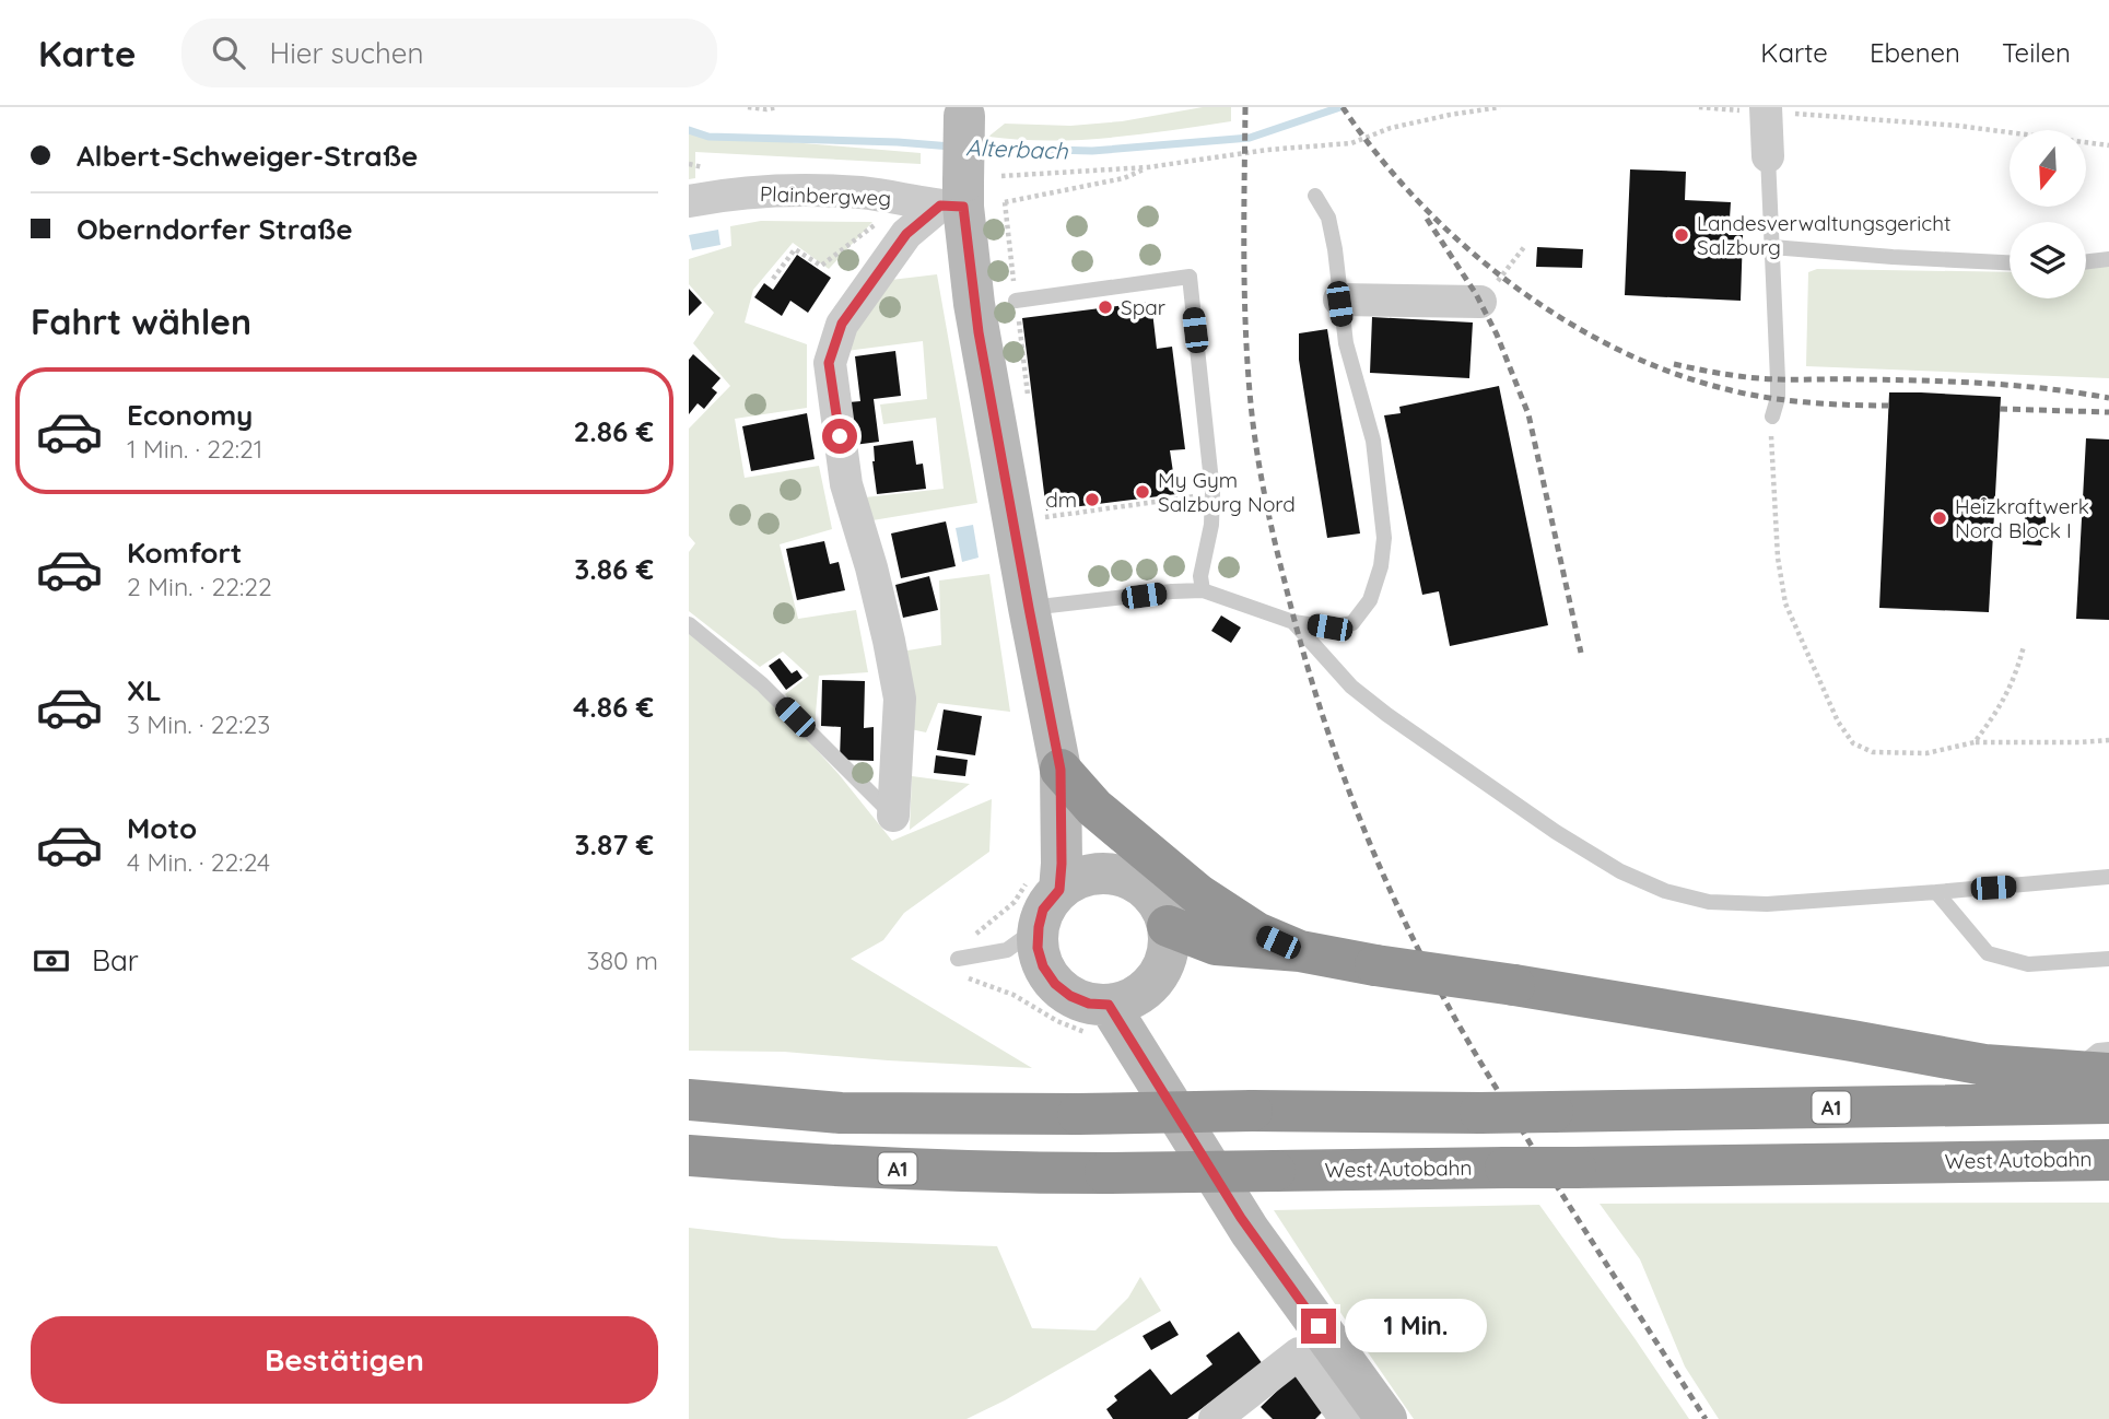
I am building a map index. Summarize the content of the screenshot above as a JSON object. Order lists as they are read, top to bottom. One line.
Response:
{"streets":{"highway":["A1","West Autobahn"],"street":["Plainbergweg"]},"water":["Alterbach"],"places":["Landesverwaltungsgericht Salzburg","Spar","My Gym Salzburg Nord","dm","Heizkraftwerk Nord Block I"],"north":"bottom","page":{"header":"Karte","search":"Hier suchen","nav":["Karte","Ebenen","Teilen"],"banner":["Albert-Schweiger-Straße","Oberndorfer Straße"],"heading":"Fahrt wählen","list":[{"name":"Economy","note":"1 Min. · 22:21","value":"2.86 €"},{"name":"Komfort","note":"2 Min. · 22:22","value":"3.86 €"},{"name":"XL","note":"3 Min. · 22:23","value":"4.86 €"},{"name":"Moto","note":"4 Min. · 22:24","value":"3.87 €"}],"pay":["Bar","380 m"],"bubble":"1 Min.","buttons":"Bestätigen"}}
